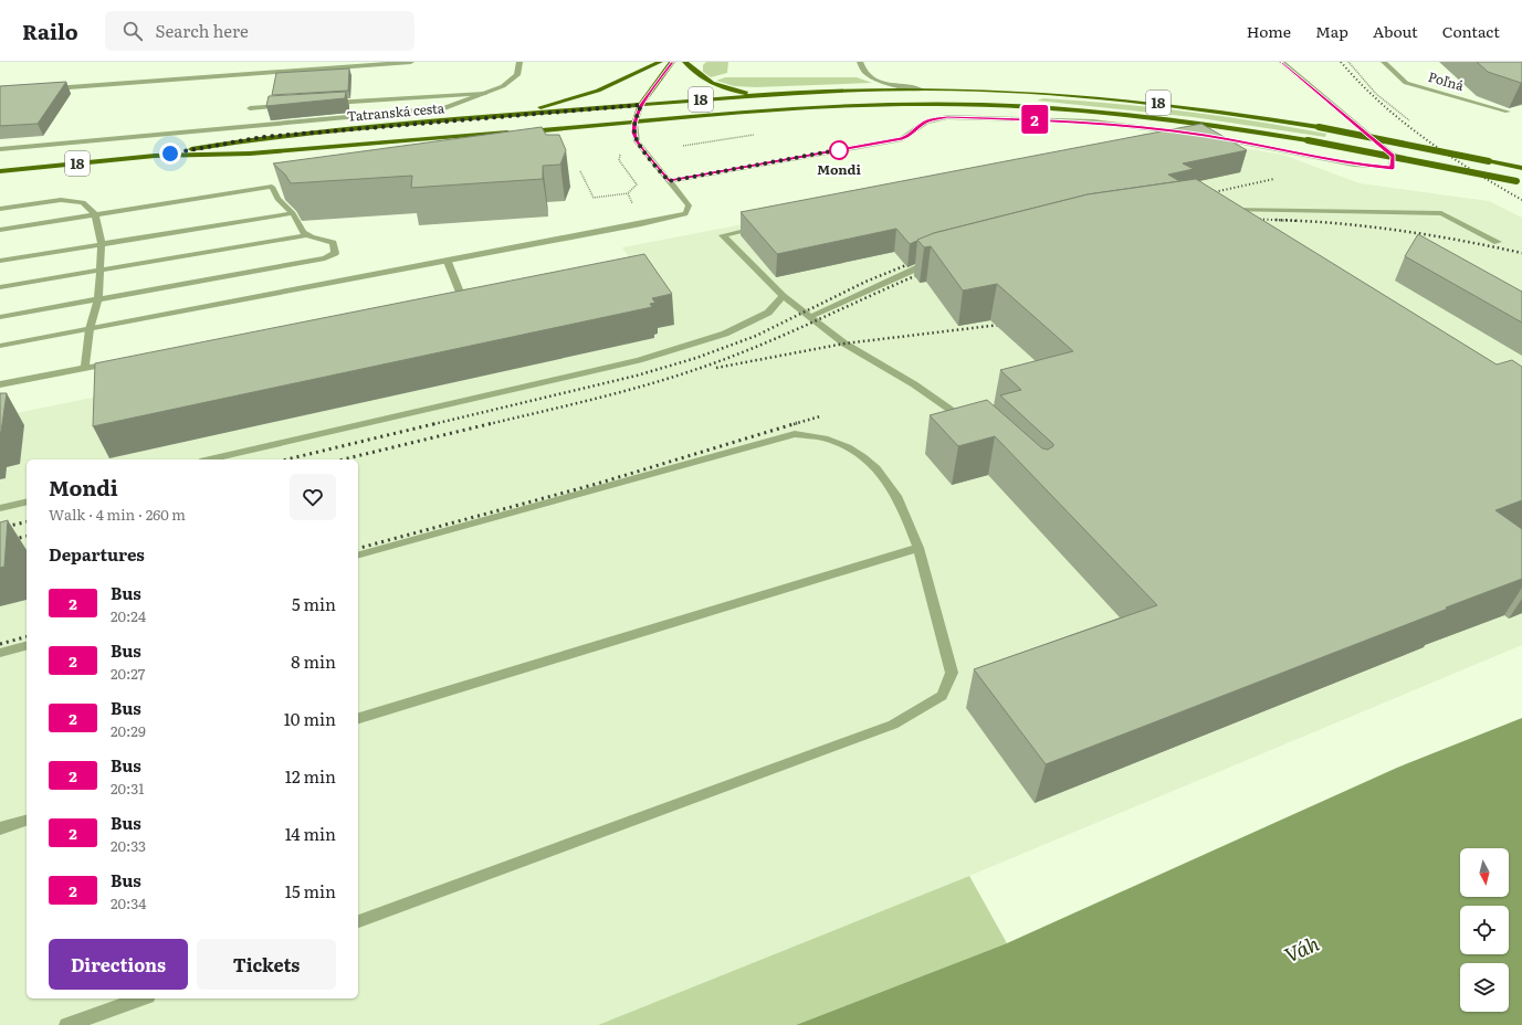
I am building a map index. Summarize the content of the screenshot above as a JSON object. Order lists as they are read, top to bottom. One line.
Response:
{"streets":{"main road":["18","Tatranská cesta"],"street":["Poľná"]},"crossings":[["18","Tatranská cesta"]],"water":["Váh"],"places":["Mondi"],"lines":["bus line 2"],"north":"bottom","page":{"header":"Railo","search":"Search here","nav":["Home","Map","About","Contact"],"on_map":"2","heading":[["Mondi","Walk · 4 min · 260 m"],"Departures"],"list":[{"mark":"2","name":"Bus","note":"20:24","value":"5 min"},{"mark":"2","name":"Bus","note":"20:27","value":"8 min"},{"mark":"2","name":"Bus","note":"20:29","value":"10 min"},{"mark":"2","name":"Bus","note":"20:31","value":"12 min"},{"mark":"2","name":"Bus","note":"20:33","value":"14 min"},{"mark":"2","name":"Bus","note":"20:34","value":"15 min"}],"buttons":["Directions","Tickets"]}}
